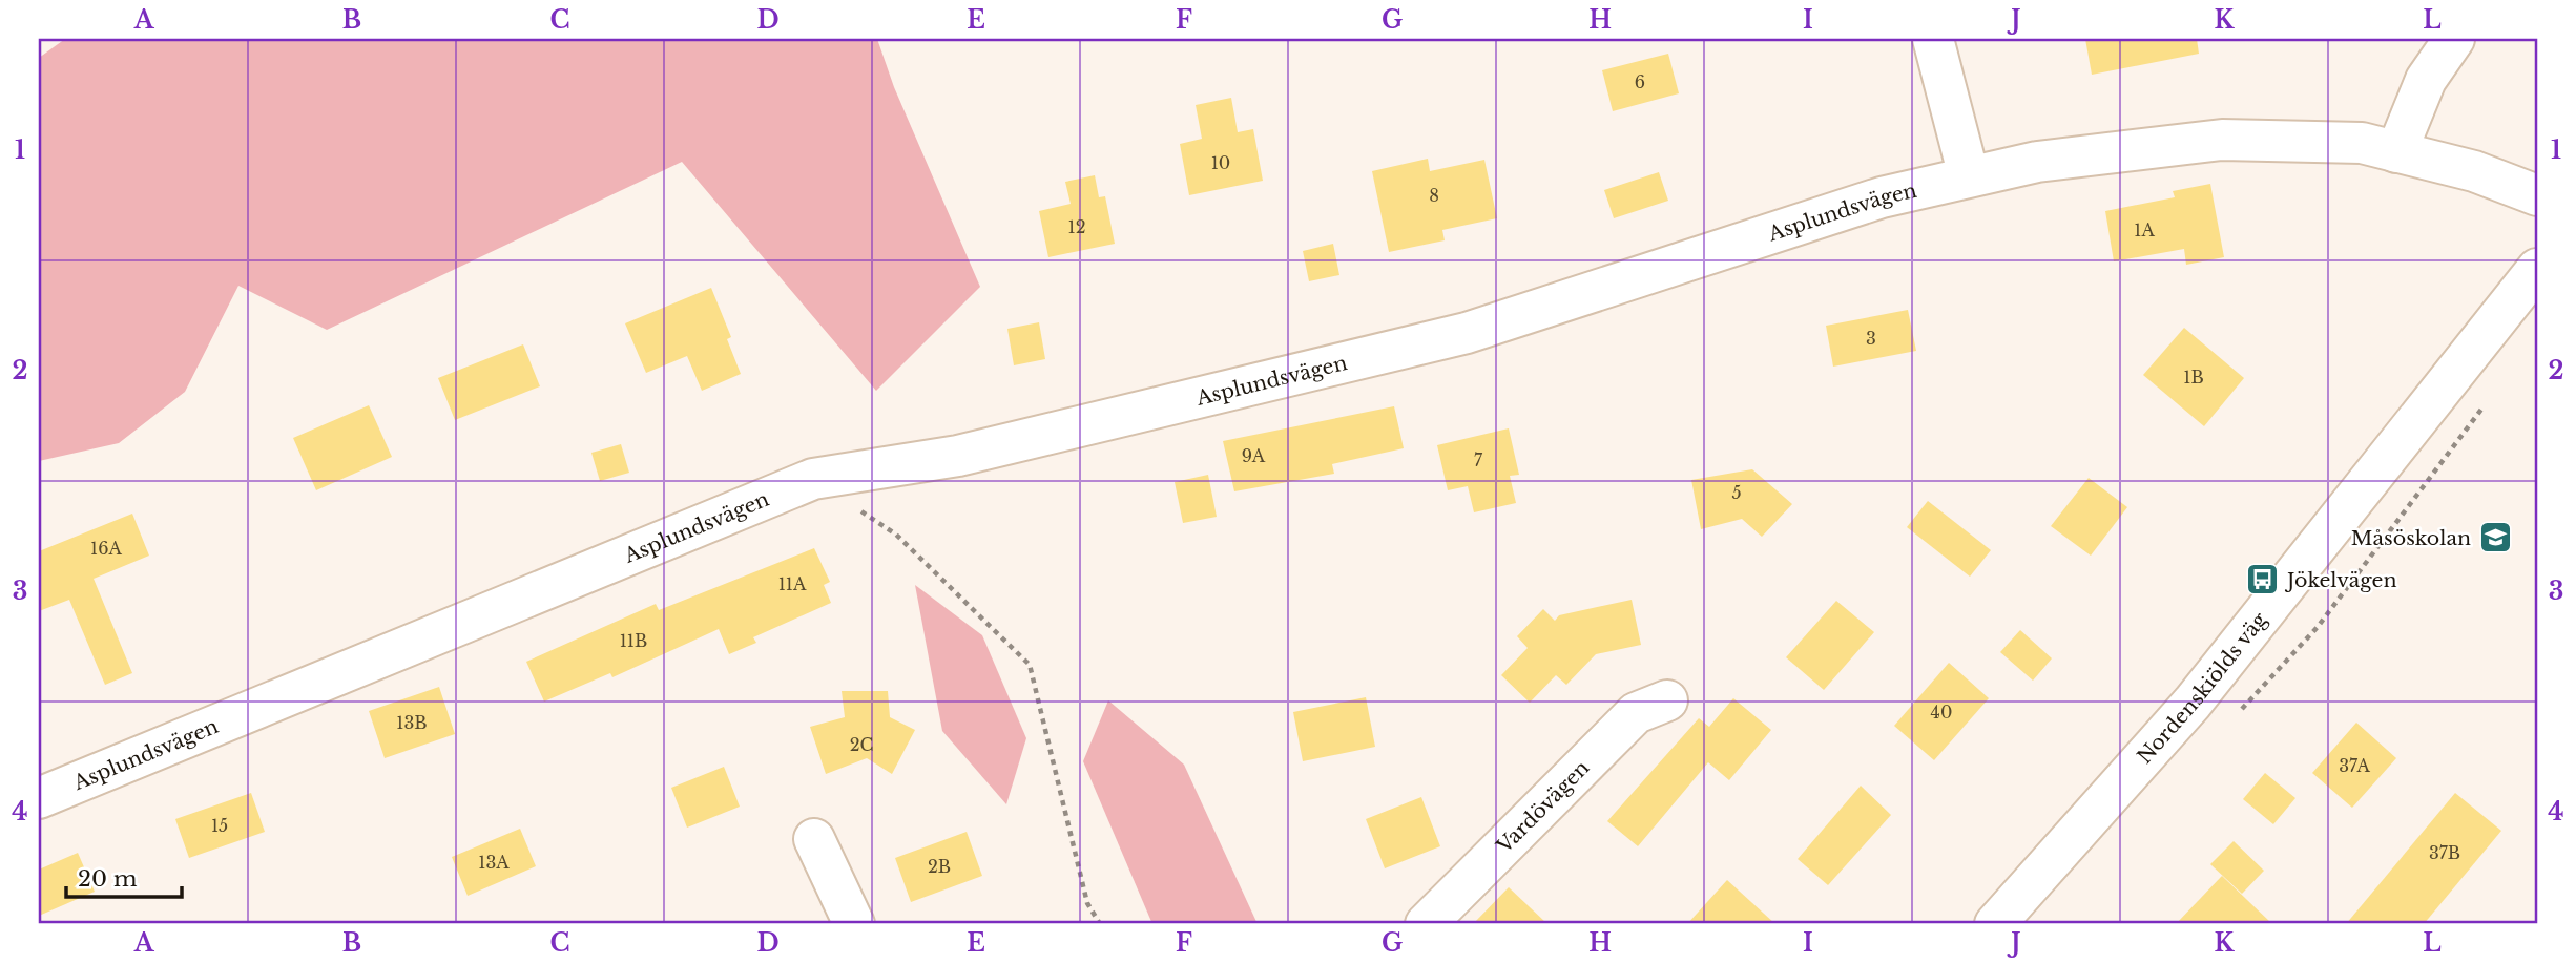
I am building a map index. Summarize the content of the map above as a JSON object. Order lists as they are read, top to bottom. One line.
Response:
{"streets":{"street":["Asplundsvägen","Nordenskiölds väg","Vardövägen"]},"places":{"school or university":["Måsöskolan"],"bus stop":["Jökelvägen"]},"house_numbers":["6","10","8","12","1A","3","1B","9A","7","5","16A","11A","11B","40","13B","2C","37A","15","37B","13A","2B"],"scale_bar":"20 m","grid":{"columns":["A","B","C","D","E","F","G","H","I","J","K","L"],"rows":["1","2","3","4"]}}
